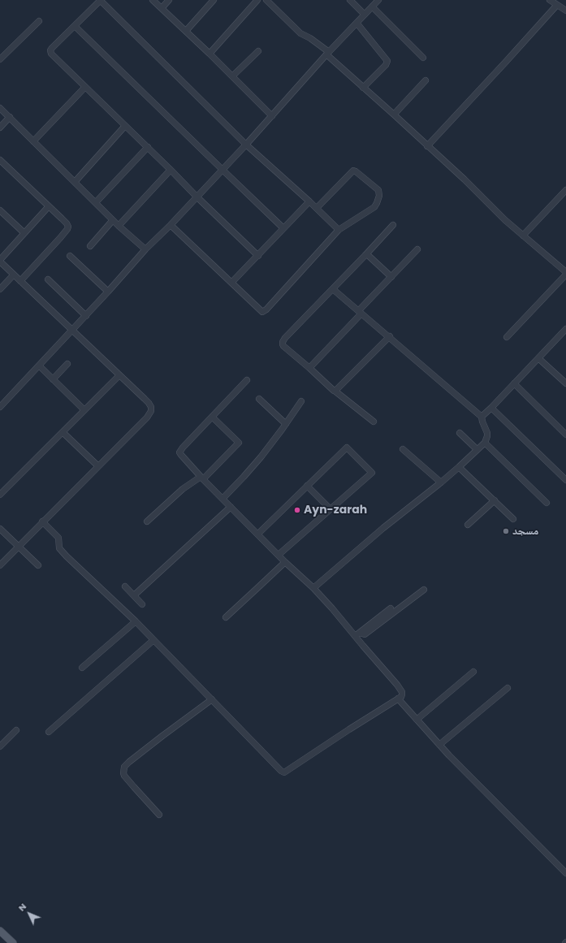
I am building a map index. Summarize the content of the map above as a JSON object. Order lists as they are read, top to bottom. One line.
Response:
{"places":["Ayn-zarah","مسجد"],"north":"top left"}
